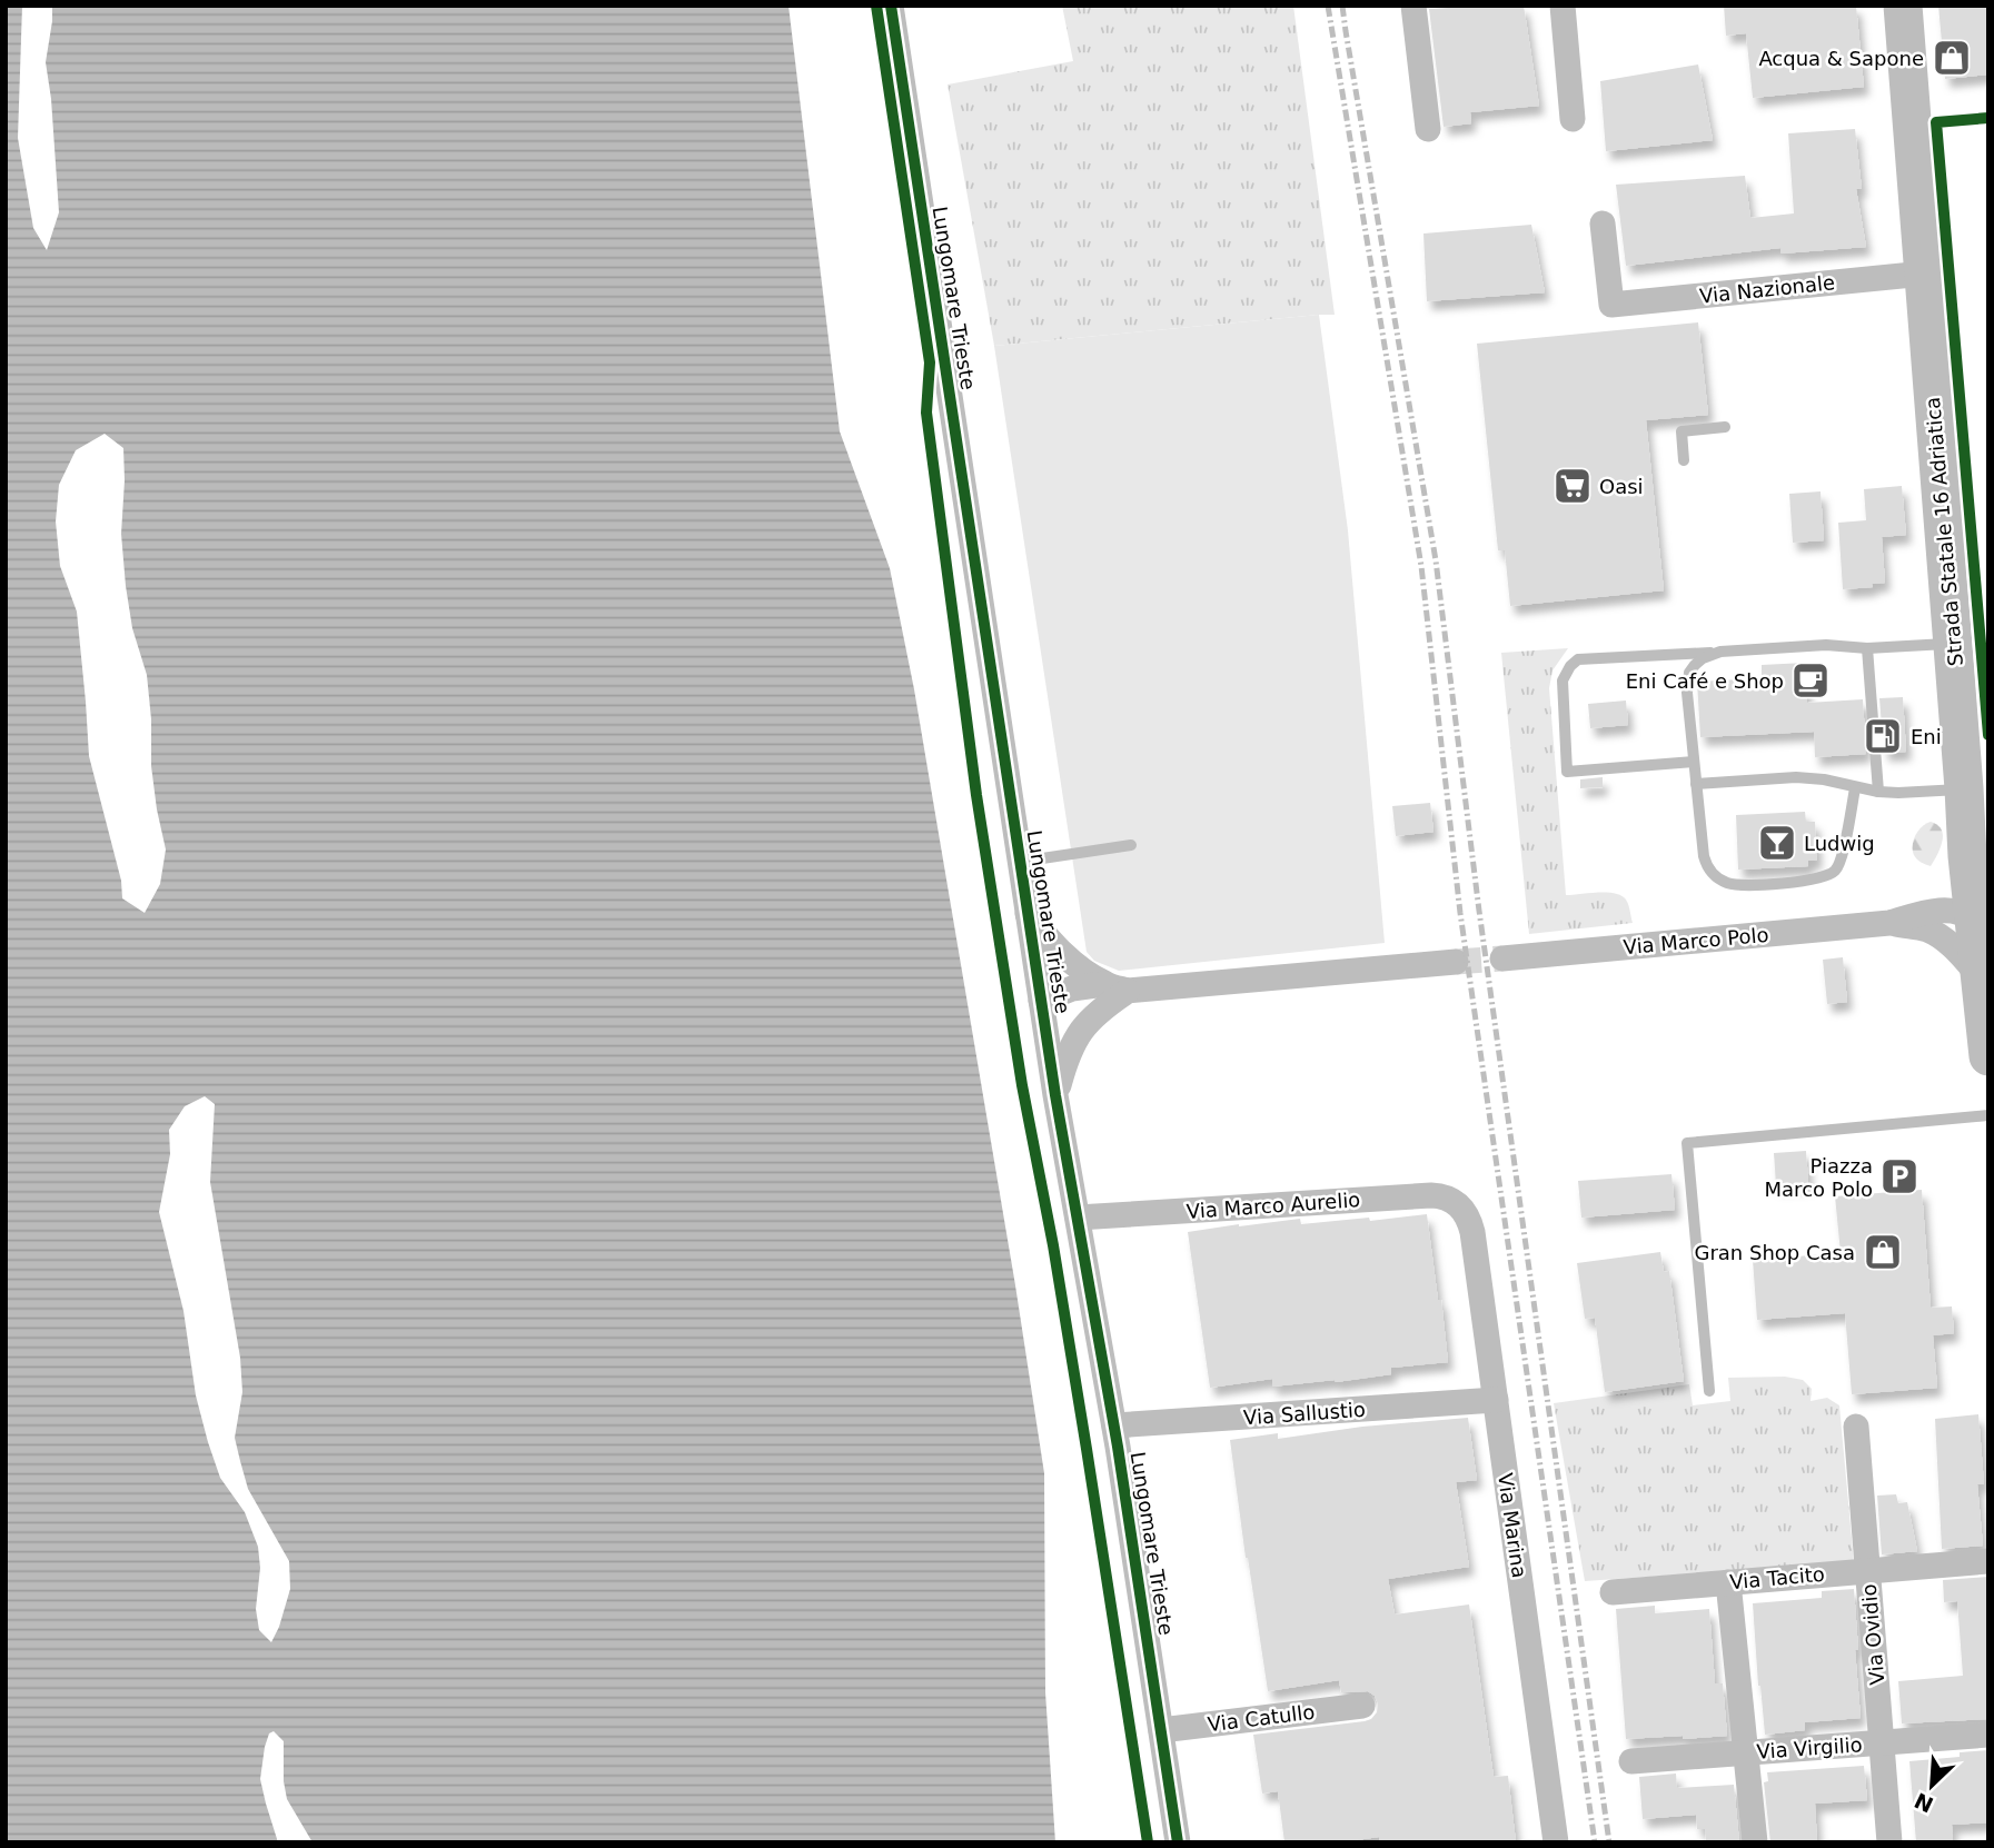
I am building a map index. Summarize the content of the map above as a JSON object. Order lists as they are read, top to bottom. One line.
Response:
{"streets":{"main road":["Strada Statale 16 Adriatica"],"street":["Via Nazionale","Lungomare Trieste","Via Marco Polo","Via Marco Aurelio","Via Sallustio","Via Marina","Via Tacito","Via Ovidio","Via Catullo","Via Virgilio"]},"crossings":[["Via Nazionale","Strada Statale 16 Adriatica"],["Lungomare Trieste","Via Marco Aurelio"],["Lungomare Trieste","Via Sallustio"],["Lungomare Trieste","Via Catullo"],["Strada Statale 16 Adriatica","Via Marco Polo"],["Via Marco Aurelio","Via Marina"],["Via Sallustio","Via Marina"],["Via Tacito","Via Ovidio"],["Via Ovidio","Via Virgilio"]],"places":{"shop":["Acqua & Sapone","Gran Shop Casa"],"supermarket":["Oasi"],"cafe":["Eni Café e Shop"],"fuel station":["Eni"],"bar":["Ludwig"],"parking":["Piazza Marco Polo"]},"north":"bottom left"}
